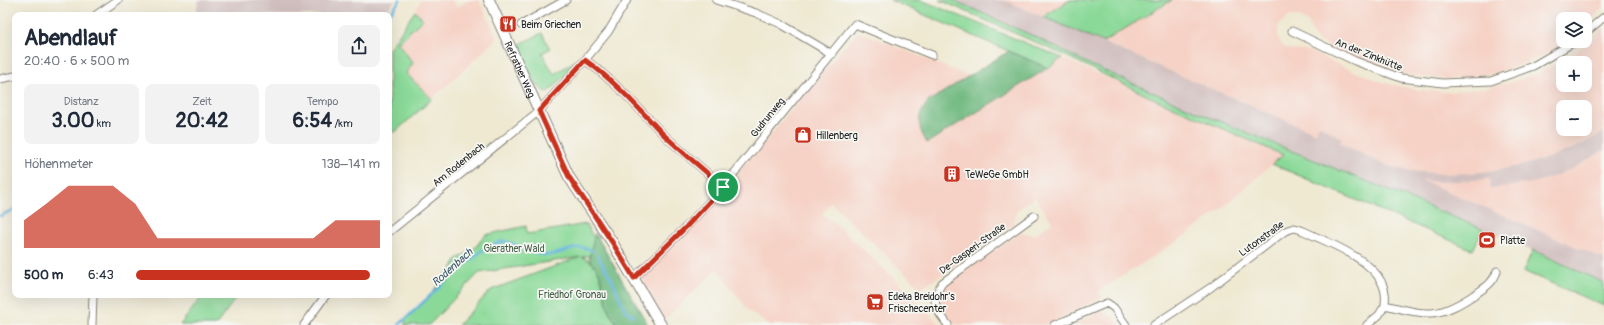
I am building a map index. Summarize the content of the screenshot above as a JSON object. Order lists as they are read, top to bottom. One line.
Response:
{"streets":{"main road":["Refrather Weg"],"street":["An der Zinkhütte","Gudrunweg","Am Rodenbach","Lutonstraße","De-Gasperi-Straße"]},"crossings":[["Refrather Weg","Gudrunweg"],["Refrather Weg","Am Rodenbach"]],"water":["Rodenbach"],"parks":["Gierather Wald","Friedhof Gronau"],"places":{"restaurant":["Beim Griechen"],"shop":["Hillenberg"],"building":["TeWeGe GmbH"],"sports":["Platte"],"supermarket":["Edeka Breidohr's Frischecenter"]},"page":{"map_buttons":["+","−"],"heading":["Abendlauf","20:40 · 6 × 500 m"],"stats":[["Distanz","3.00 km"],["Zeit","20:42"],["Tempo","6:54 /km"]],"chart":["Höhenmeter","138–141 m"],"list":[{"name":"500 m","note":"6:43"}]}}
